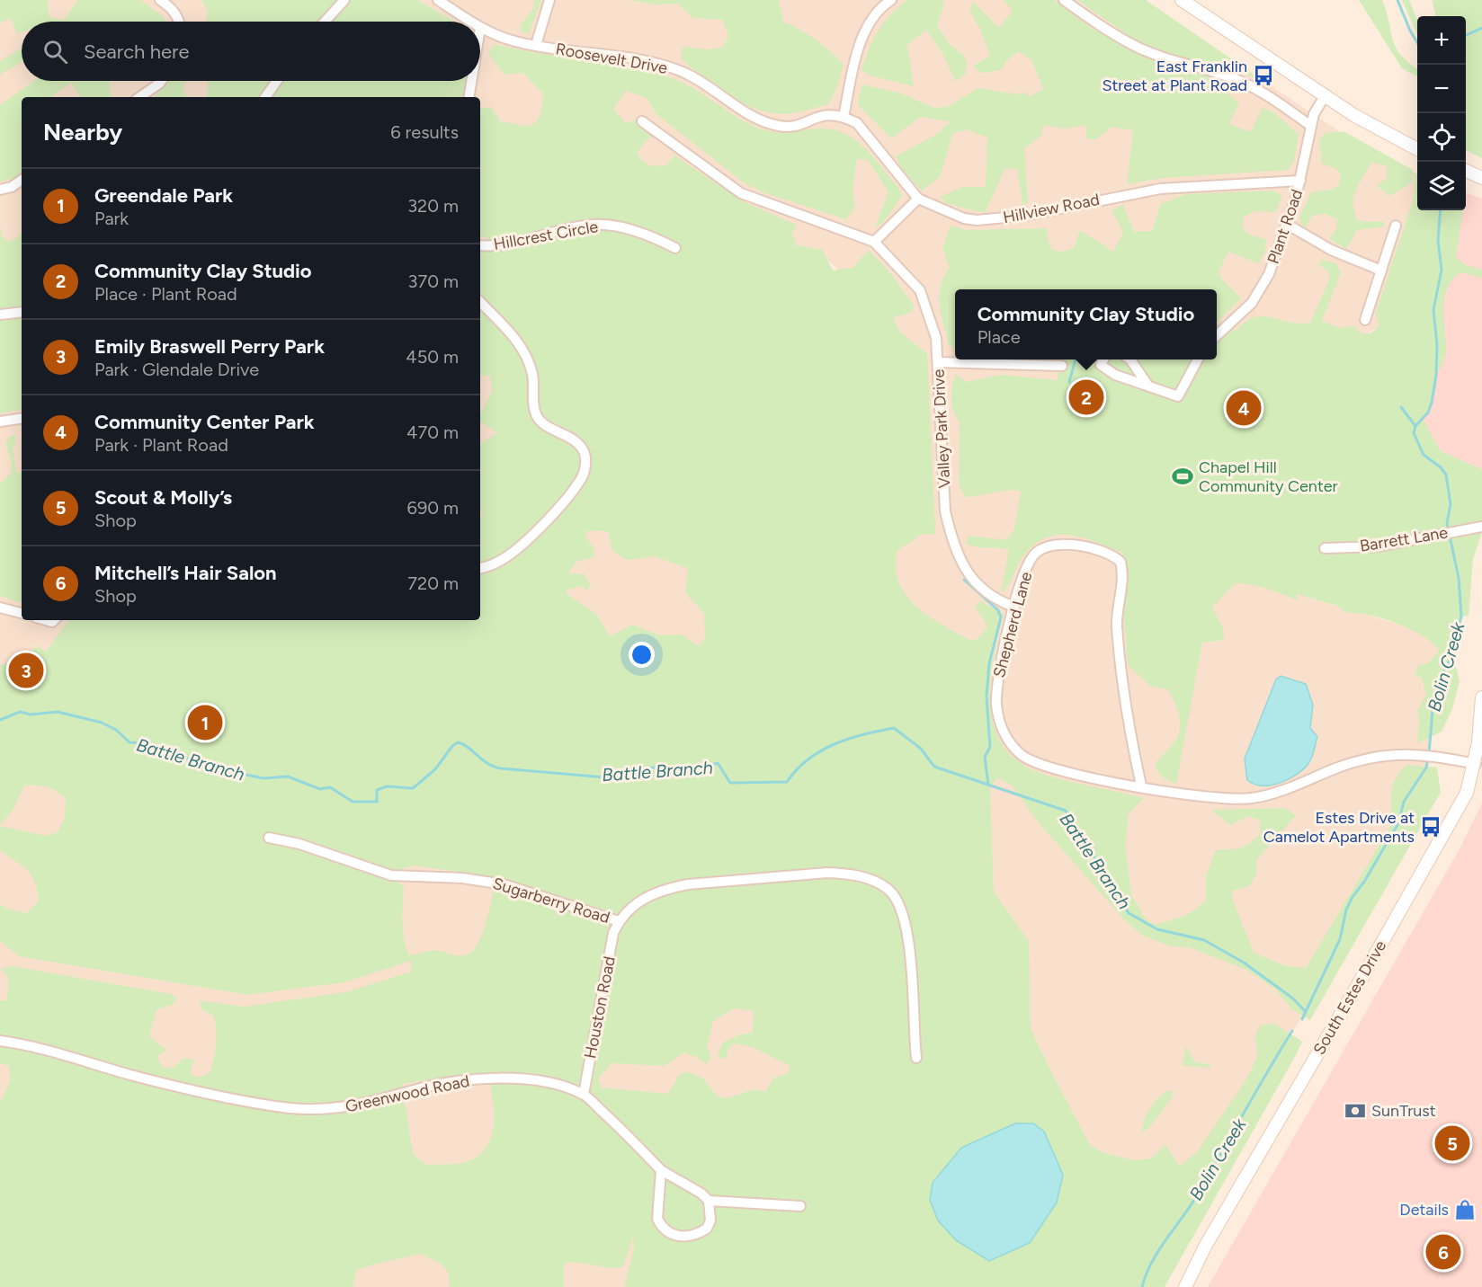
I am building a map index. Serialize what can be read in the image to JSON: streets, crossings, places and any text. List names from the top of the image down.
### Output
{
  "streets": {
    "main road": ["South Estes Drive"],
    "street": [
      "Roosevelt Drive",
      "Hillview Road",
      "Plant Road",
      "Hillcrest Circle",
      "Valley Park Drive",
      "Barrett Lane",
      "Shepherd Lane",
      "Sugarberry Road",
      "Houston Road",
      "Greenwood Road"
    ]
  },
  "crossings": [
    ["Roosevelt Drive", "Hillview Road"],
    ["Hillview Road", "Plant Road"],
    ["Valley Park Drive", "Shepherd Lane"],
    ["Shepherd Lane", "South Estes Drive"],
    ["Sugarberry Road", "Houston Road"],
    ["Houston Road", "Greenwood Road"]
  ],
  "water": ["Bolin Creek", "Battle Branch"],
  "places": {
    "bus stop": ["East Franklin Street at Plant Road", "Estes Drive at Camelot Apartments"],
    "sports": ["Chapel Hill Community Center"],
    "bank": ["SunTrust"],
    "shop": ["Details"]
  },
  "page": {
    "map_buttons": ["+", "−"],
    "search": "Search here",
    "heading": ["Nearby", "6 results"],
    "list": [
      {
        "mark": "1",
        "name": "Greendale Park",
        "note": "Park",
        "value": "320 m"
      },
      {
        "mark": "2",
        "name": "Community Clay Studio",
        "note": "Place · Plant Road",
        "value": "370 m"
      },
      {
        "mark": "3",
        "name": "Emily Braswell Perry Park",
        "note": "Park · Glendale Drive",
        "value": "450 m"
      },
      {
        "mark": "4",
        "name": "Community Center Park",
        "note": "Park · Plant Road",
        "value": "470 m"
      },
      {
        "mark": "5",
        "name": "Scout & Molly’s",
        "note": "Shop",
        "value": "690 m"
      },
      {
        "mark": "6",
        "name": "Mitchell’s Hair Salon",
        "note": "Shop",
        "value": "720 m"
      }
    ],
    "popup": ["Community Clay Studio", "Place"],
    "pins": [
      "2",
      "4",
      "3",
      "1",
      "5",
      "6"
    ]
  }
}
